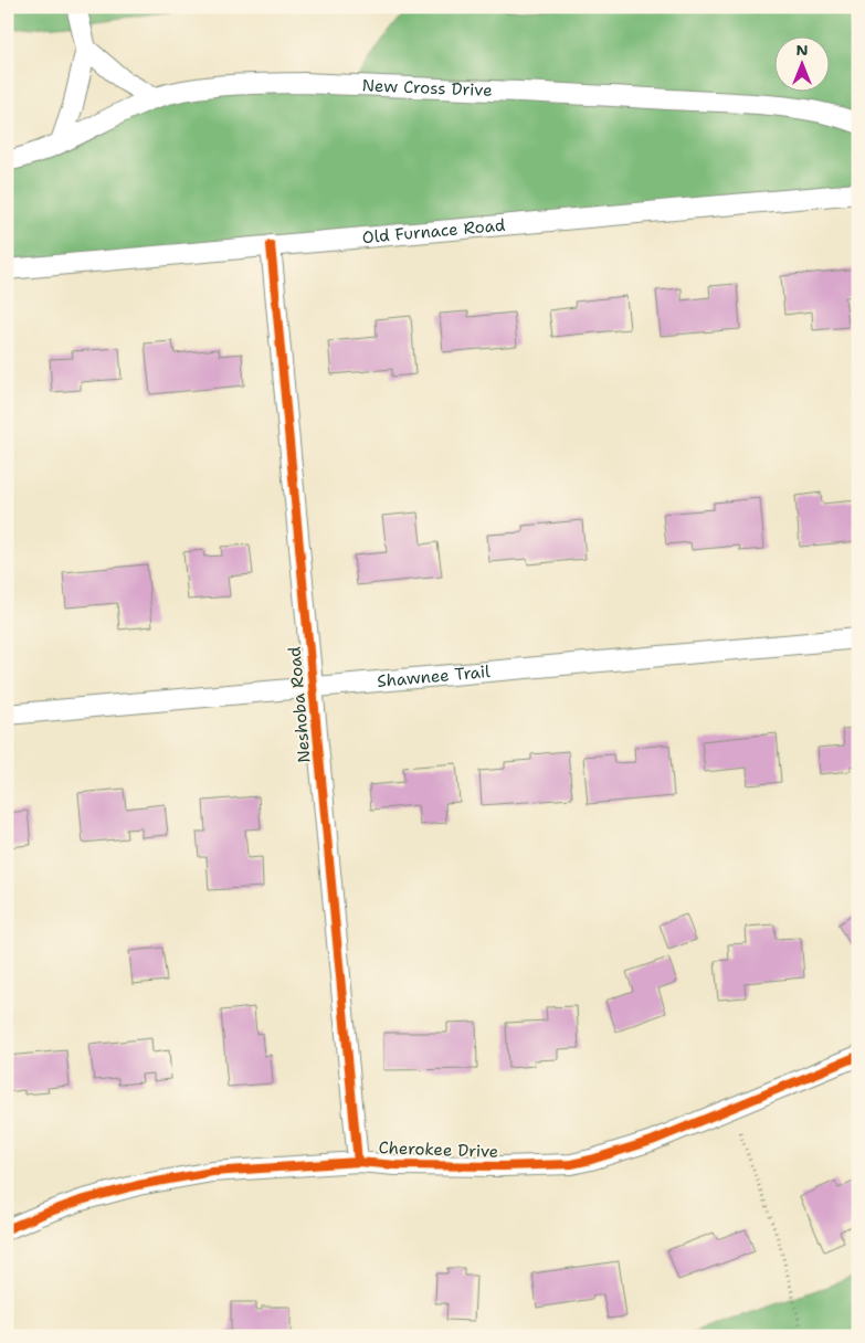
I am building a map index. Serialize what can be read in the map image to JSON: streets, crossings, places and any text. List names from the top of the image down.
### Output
{
  "streets": {
    "street": [
      "New Cross Drive",
      "Old Furnace Road",
      "Shawnee Trail",
      "Neshoba Road",
      "Cherokee Drive"
    ]
  },
  "crossings": [
    ["Old Furnace Road", "Neshoba Road"],
    ["Shawnee Trail", "Neshoba Road"],
    ["Neshoba Road", "Cherokee Drive"]
  ],
  "north": "top"
}
